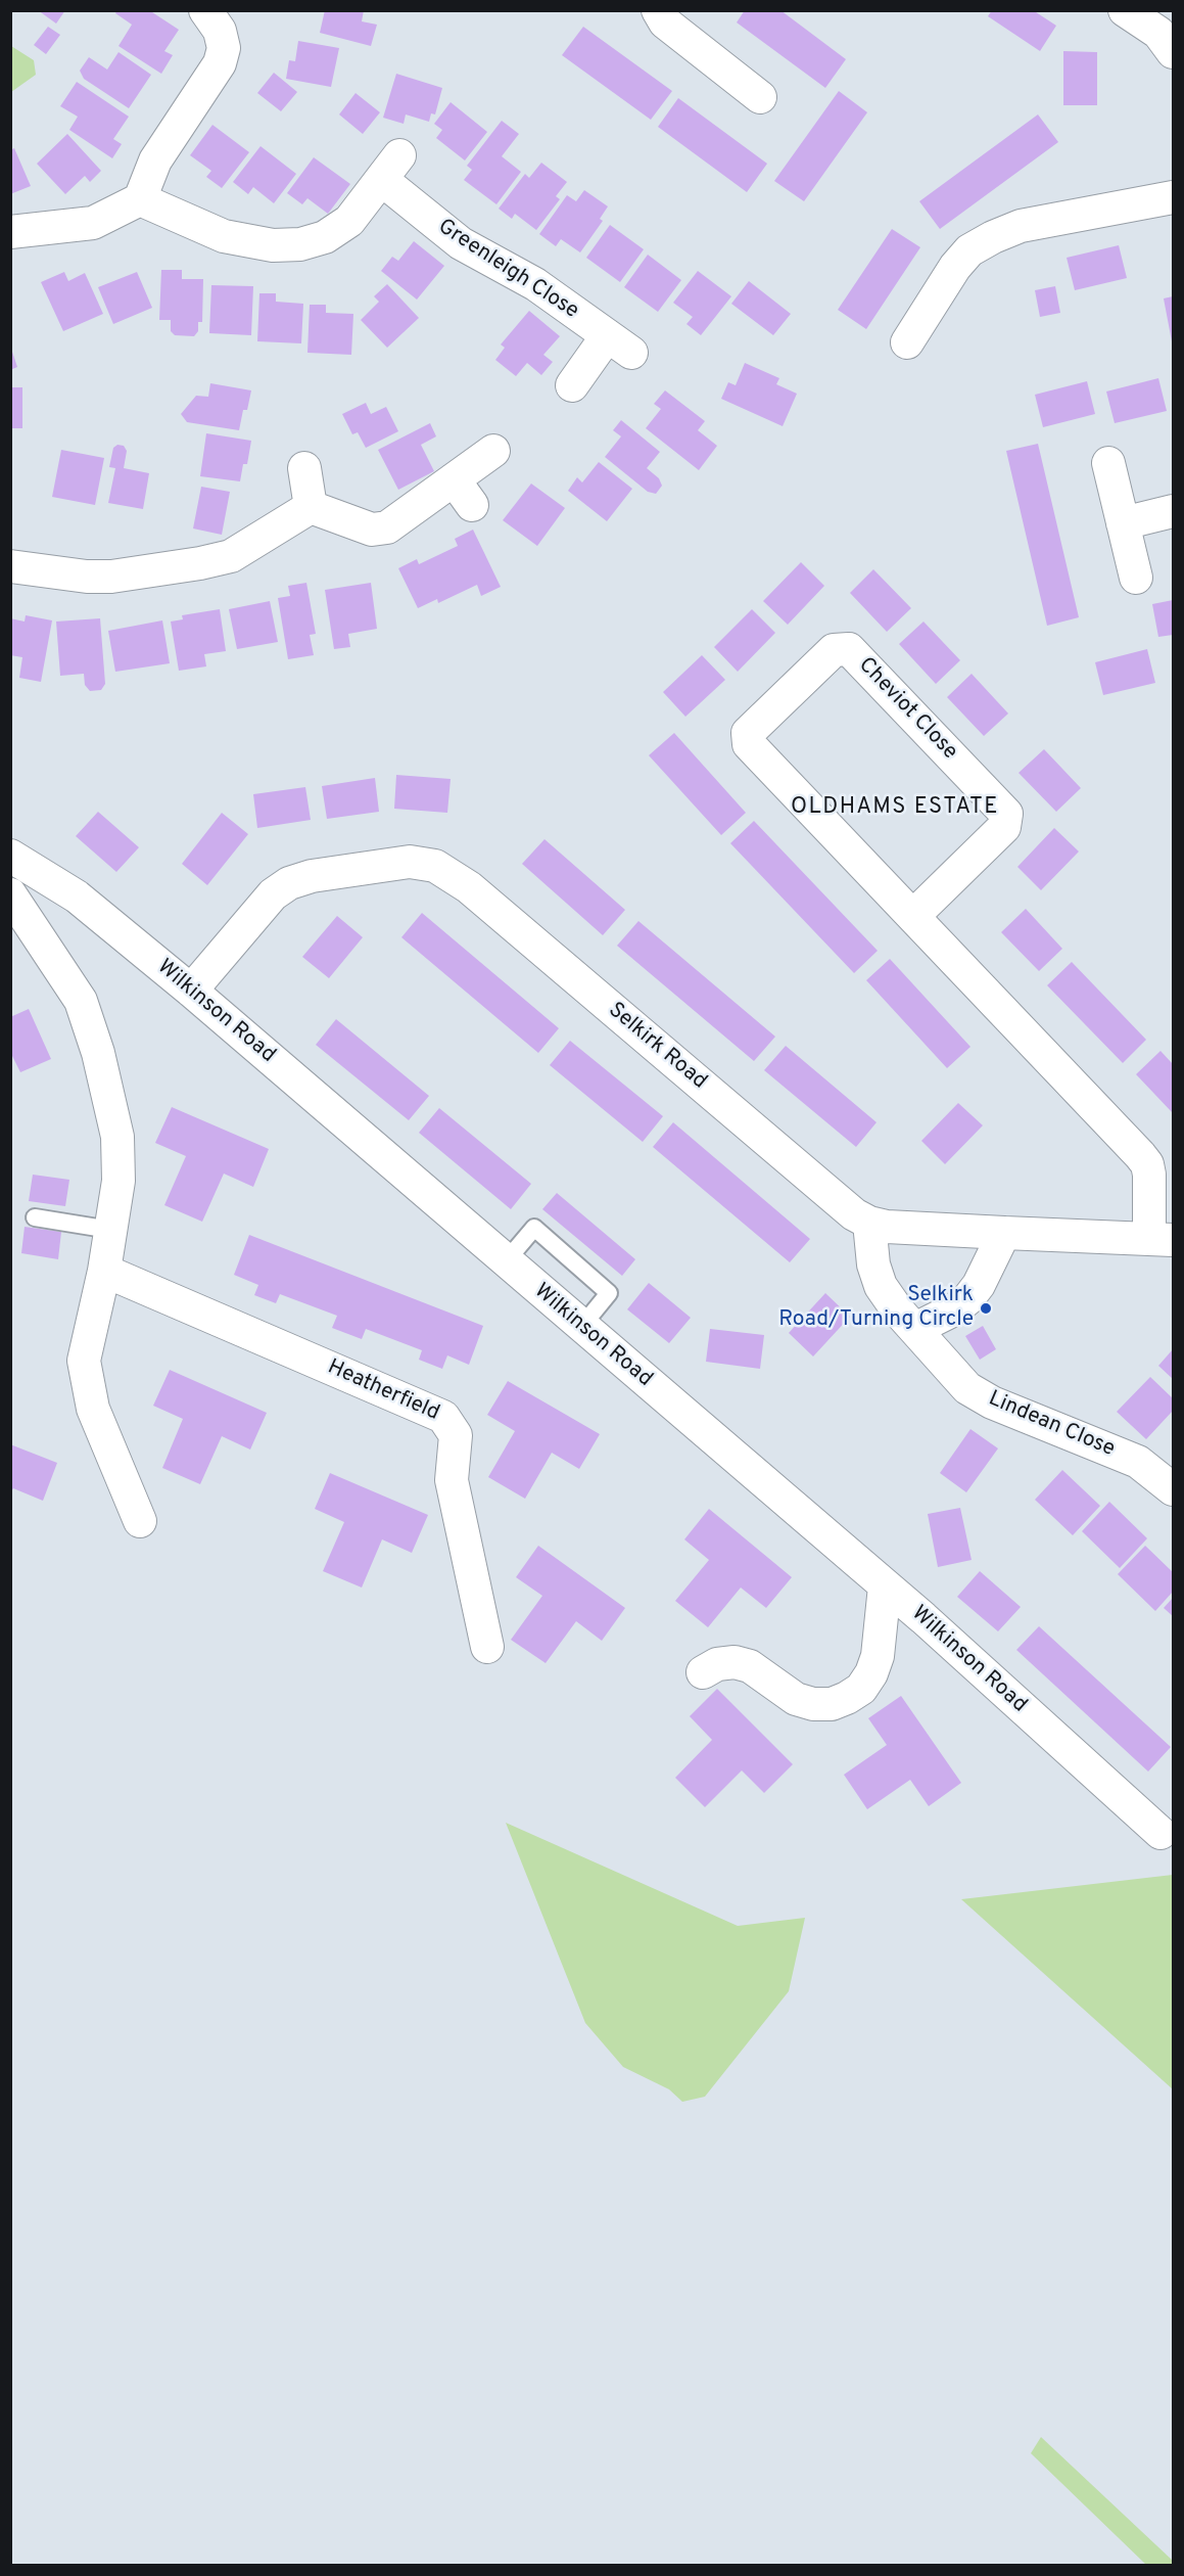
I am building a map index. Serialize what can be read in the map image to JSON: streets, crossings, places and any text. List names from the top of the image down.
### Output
{
  "streets": {
    "street": [
      "Greenleigh Close",
      "Cheviot Close",
      "Wilkinson Road",
      "Selkirk Road",
      "Heatherfield",
      "Lindean Close"
    ]
  },
  "crossings": [
    ["Cheviot Close", "Selkirk Road"],
    ["Wilkinson Road", "Selkirk Road"],
    ["Selkirk Road", "Lindean Close"]
  ],
  "districts": ["OLDHAMS ESTATE"],
  "places": ["Selkirk Road/Turning Circle"]
}
